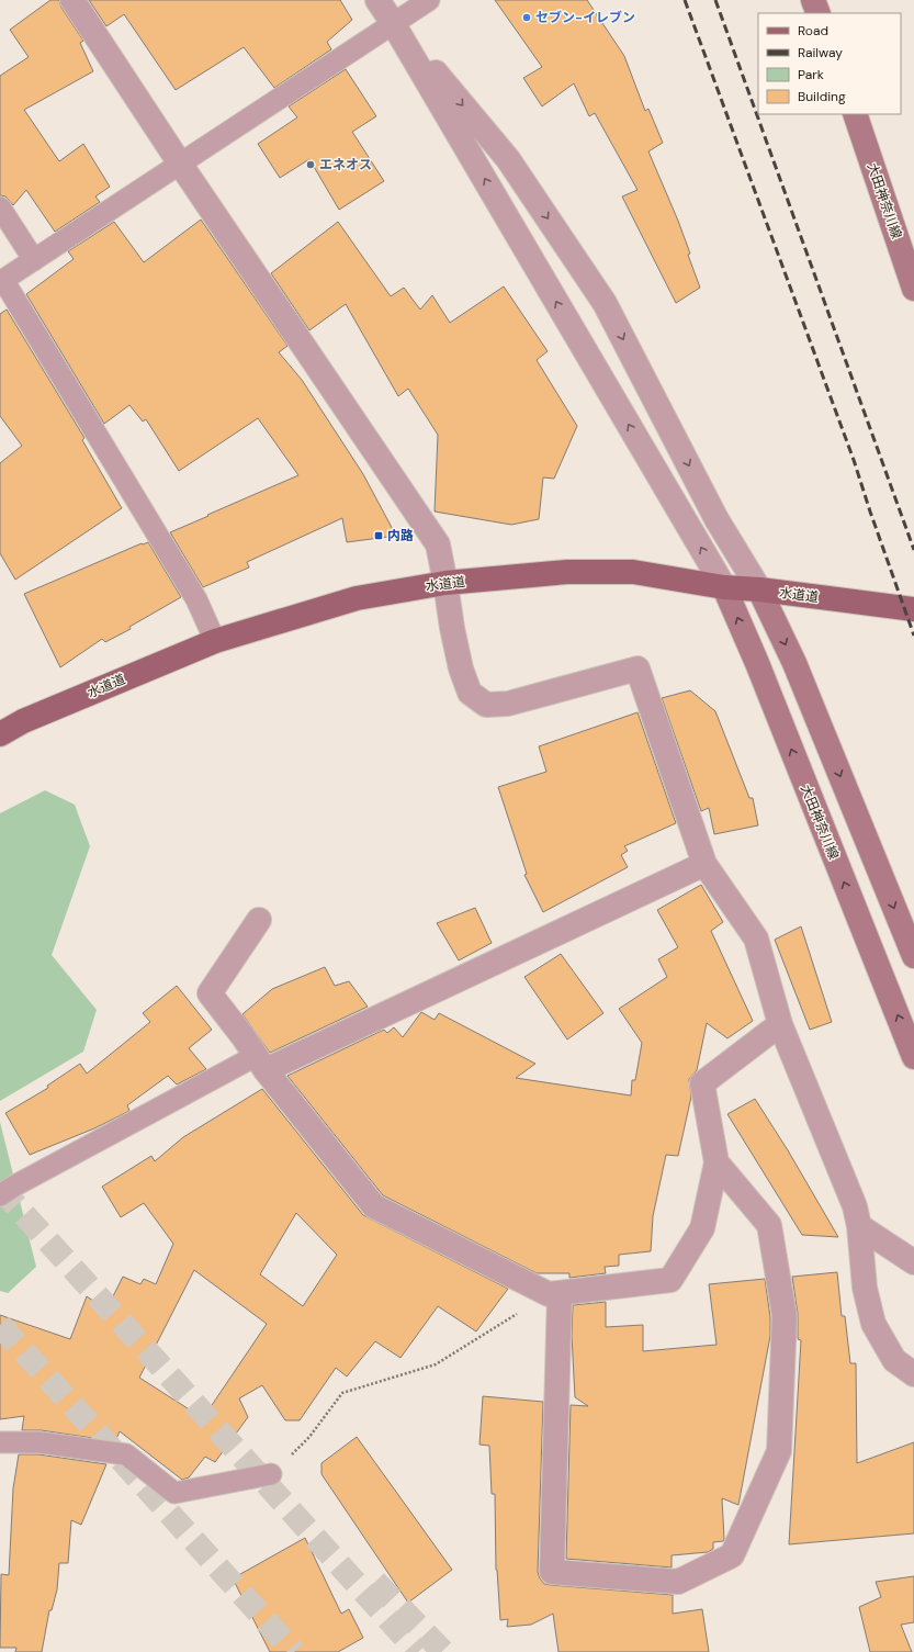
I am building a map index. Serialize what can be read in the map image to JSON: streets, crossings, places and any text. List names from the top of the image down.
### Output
{
  "streets": {
    "main road": ["大田神奈川線", "水道道"]
  },
  "crossings": [
    ["大田神奈川線", "水道道"]
  ],
  "places": {
    "other": ["セブン-イレブン", "エネオス"],
    "transit": ["内路"]
  },
  "legend": [
    "Road",
    "Railway",
    "Park",
    "Building"
  ]
}
